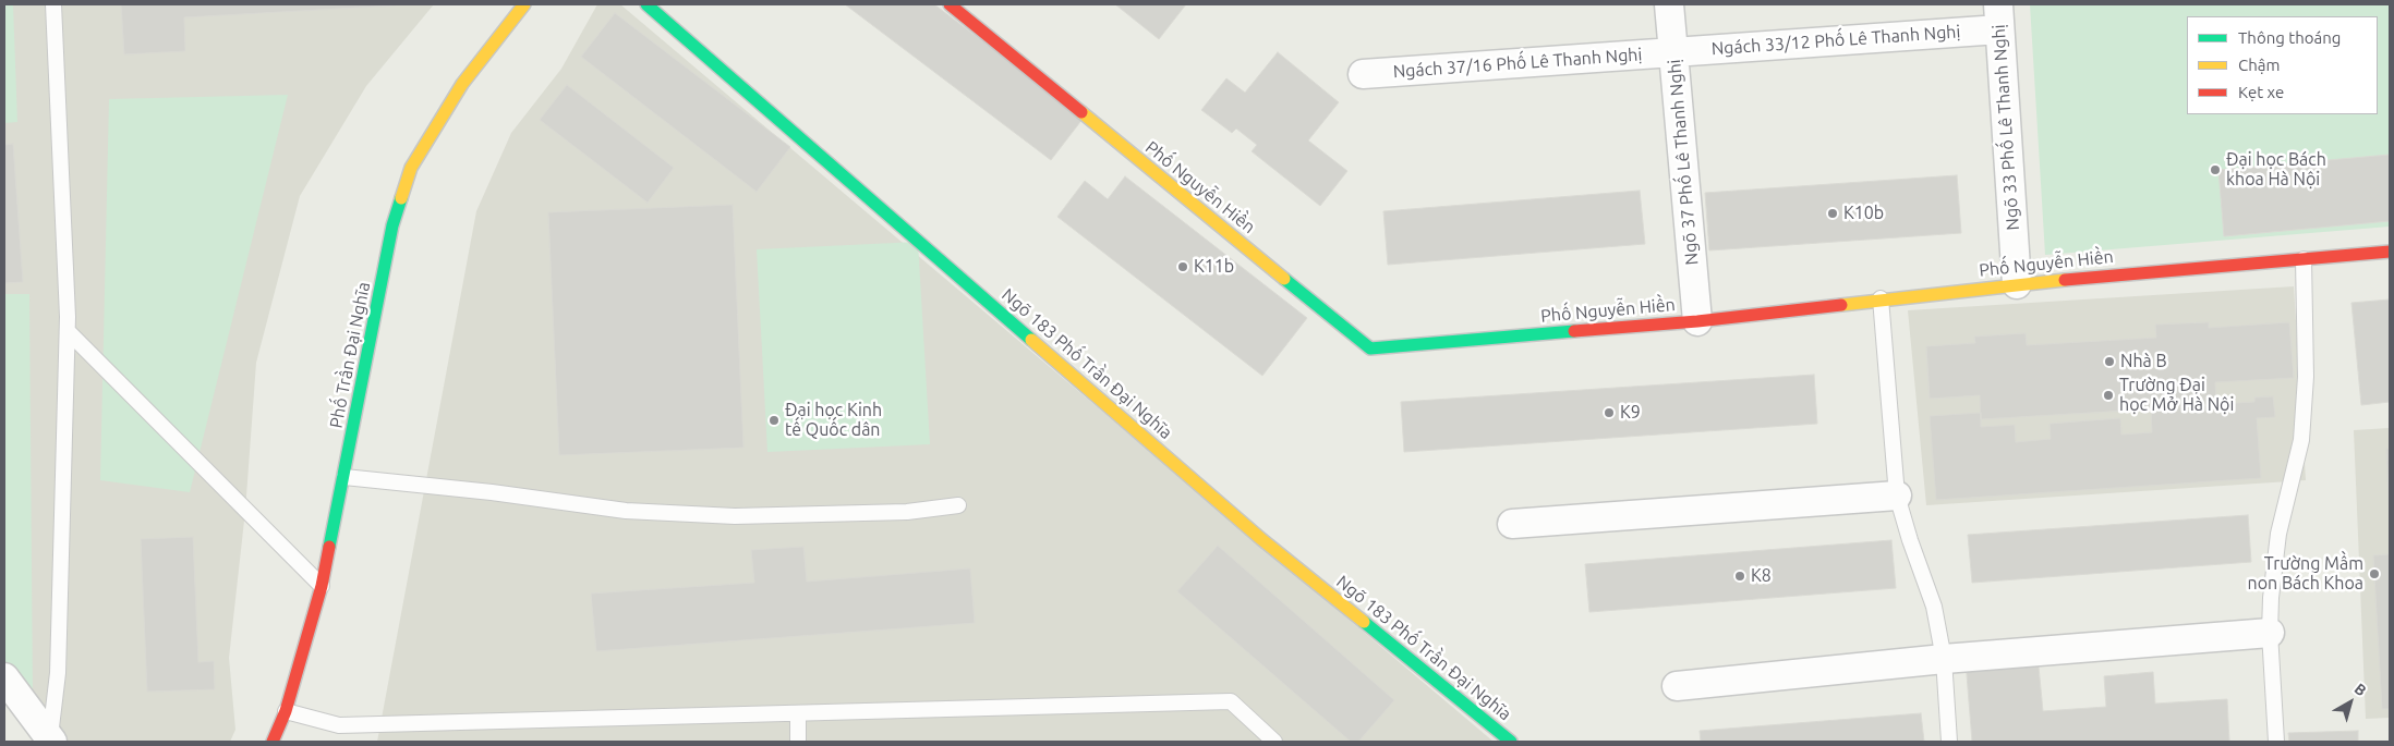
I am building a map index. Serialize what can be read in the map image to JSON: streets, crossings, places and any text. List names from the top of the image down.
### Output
{
  "streets": {
    "street": [
      "Ngách 33/12 Phố Lê Thanh Nghị",
      "Ngách 37/16 Phố Lê Thanh Nghị",
      "Ngõ 33 Phố Lê Thanh Nghị",
      "Ngõ 37 Phố Lê Thanh Nghị",
      "Phố Nguyễn Hiền",
      "Phố Trần Đại Nghĩa",
      "Ngõ 183 Phố Trần Đại Nghĩa"
    ]
  },
  "crossings": [
    ["Ngách 33/12 Phố Lê Thanh Nghị", "Ngách 37/16 Phố Lê Thanh Nghị"],
    ["Ngách 33/12 Phố Lê Thanh Nghị", "Ngõ 33 Phố Lê Thanh Nghị"],
    ["Ngách 33/12 Phố Lê Thanh Nghị", "Ngõ 37 Phố Lê Thanh Nghị"],
    ["Ngách 37/16 Phố Lê Thanh Nghị", "Ngõ 37 Phố Lê Thanh Nghị"],
    ["Ngõ 33 Phố Lê Thanh Nghị", "Phố Nguyễn Hiền"],
    ["Ngõ 37 Phố Lê Thanh Nghị", "Phố Nguyễn Hiền"]
  ],
  "places": [
    "Đại học Bách khoa Hà Nội",
    "K10b",
    "K11b",
    "Nhà B",
    "Trường Đại học Mở Hà Nội",
    "K9",
    "Đại học Kinh tế Quốc dân",
    "Trường Mầm non Bách Khoa",
    "K8"
  ],
  "legend": ["Thông thoáng", "Chậm", "Kẹt xe"],
  "north": "top right"
}
